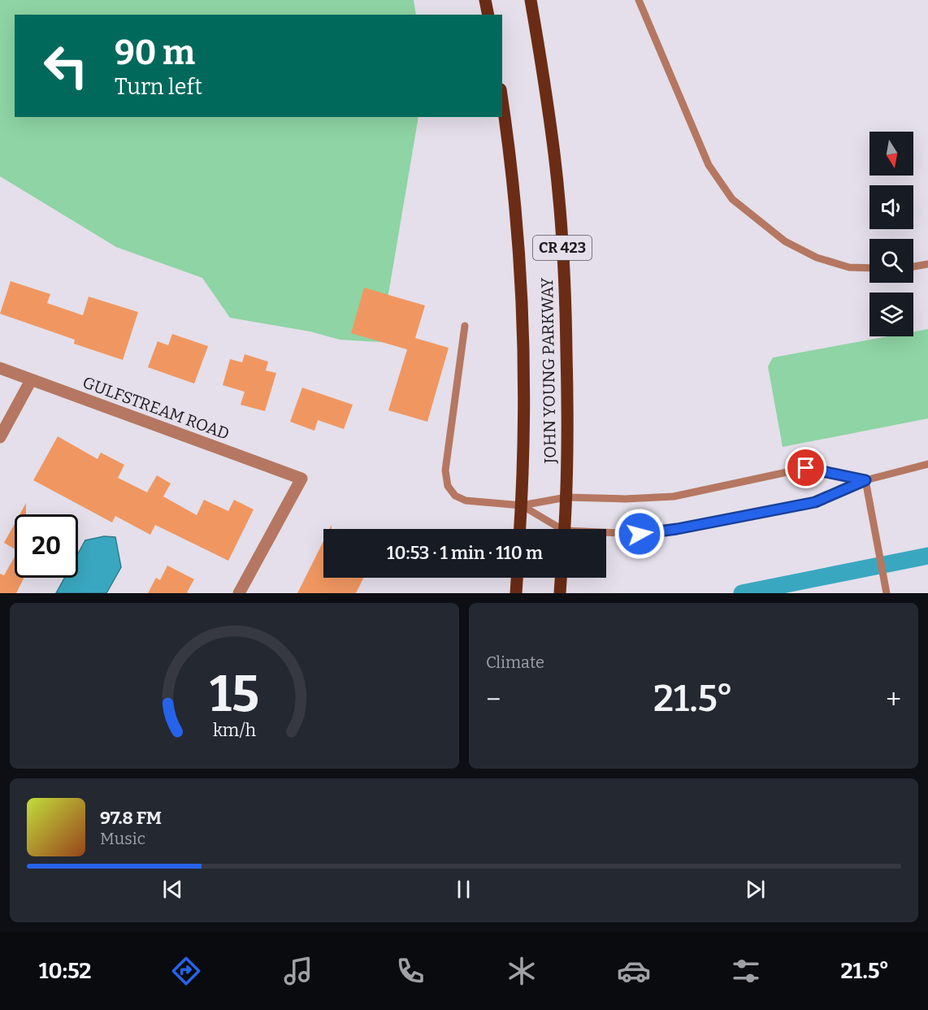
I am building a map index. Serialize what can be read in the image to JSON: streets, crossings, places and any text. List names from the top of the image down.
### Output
{
  "streets": {
    "main road": ["CR 423", "JOHN YOUNG PARKWAY"],
    "street": ["GULFSTREAM ROAD"]
  },
  "north": "bottom",
  "page": {
    "turn": ["90 m", "Turn left"],
    "limit": "20",
    "trip": "10:53 · 1 min · 110 m",
    "tile": "Climate",
    "heat": ["−", "21.5°", "+"],
    "song": ["97.8 FM", "Music"],
    "tabs": ["10:52", "21.5°"],
    "gauge": ["15", "km/h"]
  }
}
